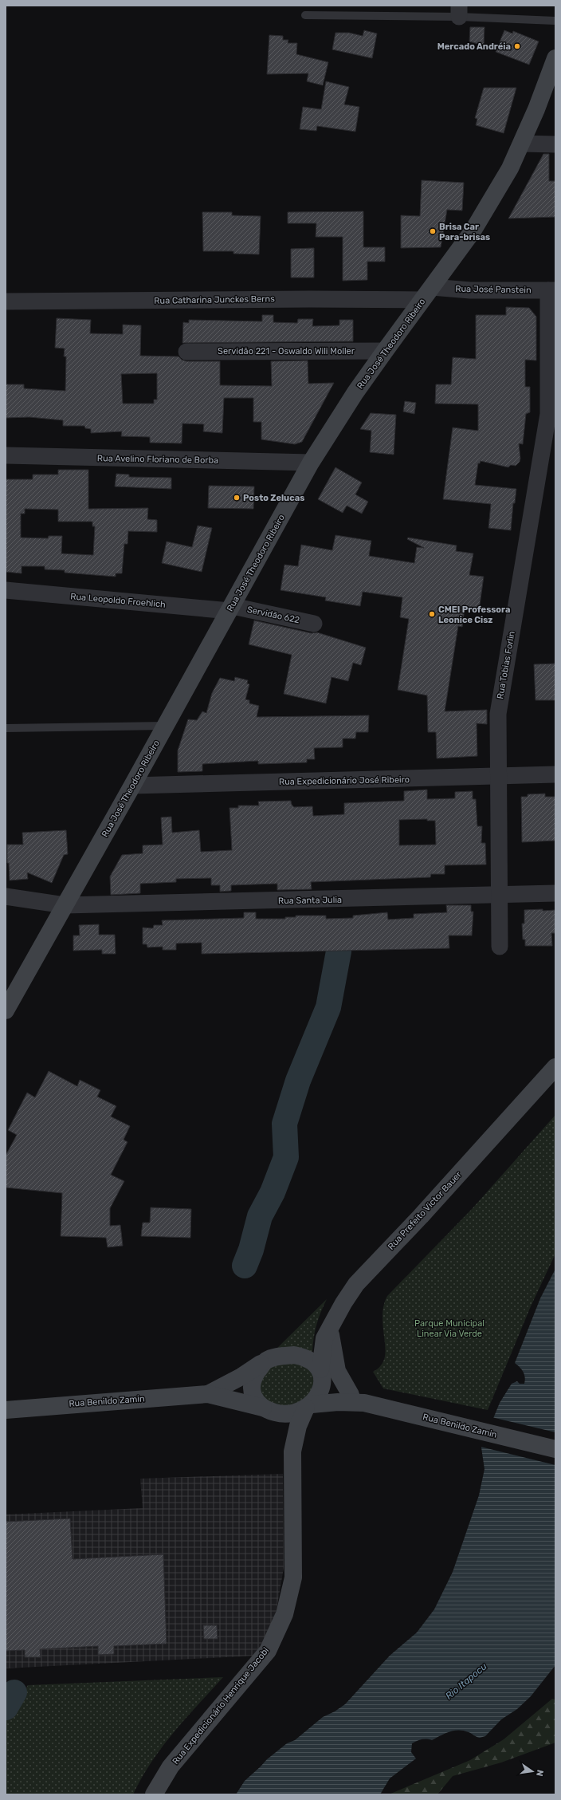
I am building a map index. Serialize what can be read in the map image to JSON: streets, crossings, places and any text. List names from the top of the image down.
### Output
{
  "streets": {
    "main road": [
      "Rua José Theodoro Ribeiro",
      "Rua Prefeito Victor Bauer",
      "Rua Benildo Zamin",
      "Rua Expedicionário Henrique Jacobi"
    ],
    "street": [
      "Rua José Panstein",
      "Rua Catharina Junckes Berns",
      "Servidão 221 - Oswaldo Wili Moller",
      "Rua Avelino Floriano de Borba",
      "Rua Leopoldo Froehlich",
      "Servidão 622",
      "Rua Tobias Forlin",
      "Rua Expedicionário José Ribeiro",
      "Rua Santa Julia"
    ]
  },
  "crossings": [
    ["Rua José Panstein", "Rua Catharina Junckes Berns"],
    ["Rua José Panstein", "Rua José Theodoro Ribeiro"],
    ["Rua José Panstein", "Rua Tobias Forlin"],
    ["Rua Catharina Junckes Berns", "Rua José Theodoro Ribeiro"],
    ["Rua José Theodoro Ribeiro", "Servidão 221 - Oswaldo Wili Moller"],
    ["Rua José Theodoro Ribeiro", "Rua Avelino Floriano de Borba"],
    ["Rua José Theodoro Ribeiro", "Rua Leopoldo Froehlich"],
    ["Rua José Theodoro Ribeiro", "Servidão 622"],
    ["Rua José Theodoro Ribeiro", "Rua Expedicionário José Ribeiro"],
    ["Rua José Theodoro Ribeiro", "Rua Santa Julia"],
    ["Rua Leopoldo Froehlich", "Servidão 622"],
    ["Rua Tobias Forlin", "Rua Expedicionário José Ribeiro"],
    ["Rua Tobias Forlin", "Rua Santa Julia"],
    ["Rua Prefeito Victor Bauer", "Rua Benildo Zamin"],
    ["Rua Prefeito Victor Bauer", "Rua Expedicionário Henrique Jacobi"],
    ["Rua Benildo Zamin", "Rua Expedicionário Henrique Jacobi"]
  ],
  "water": ["Rio Itapocu"],
  "parks": ["Parque Municipal Linear Via Verde"],
  "places": [
    "Mercado Andréia",
    "Brisa Car Para-brisas",
    "Posto Zelucas",
    "CMEI Professora Leonice Cisz"
  ],
  "north": "right"
}
